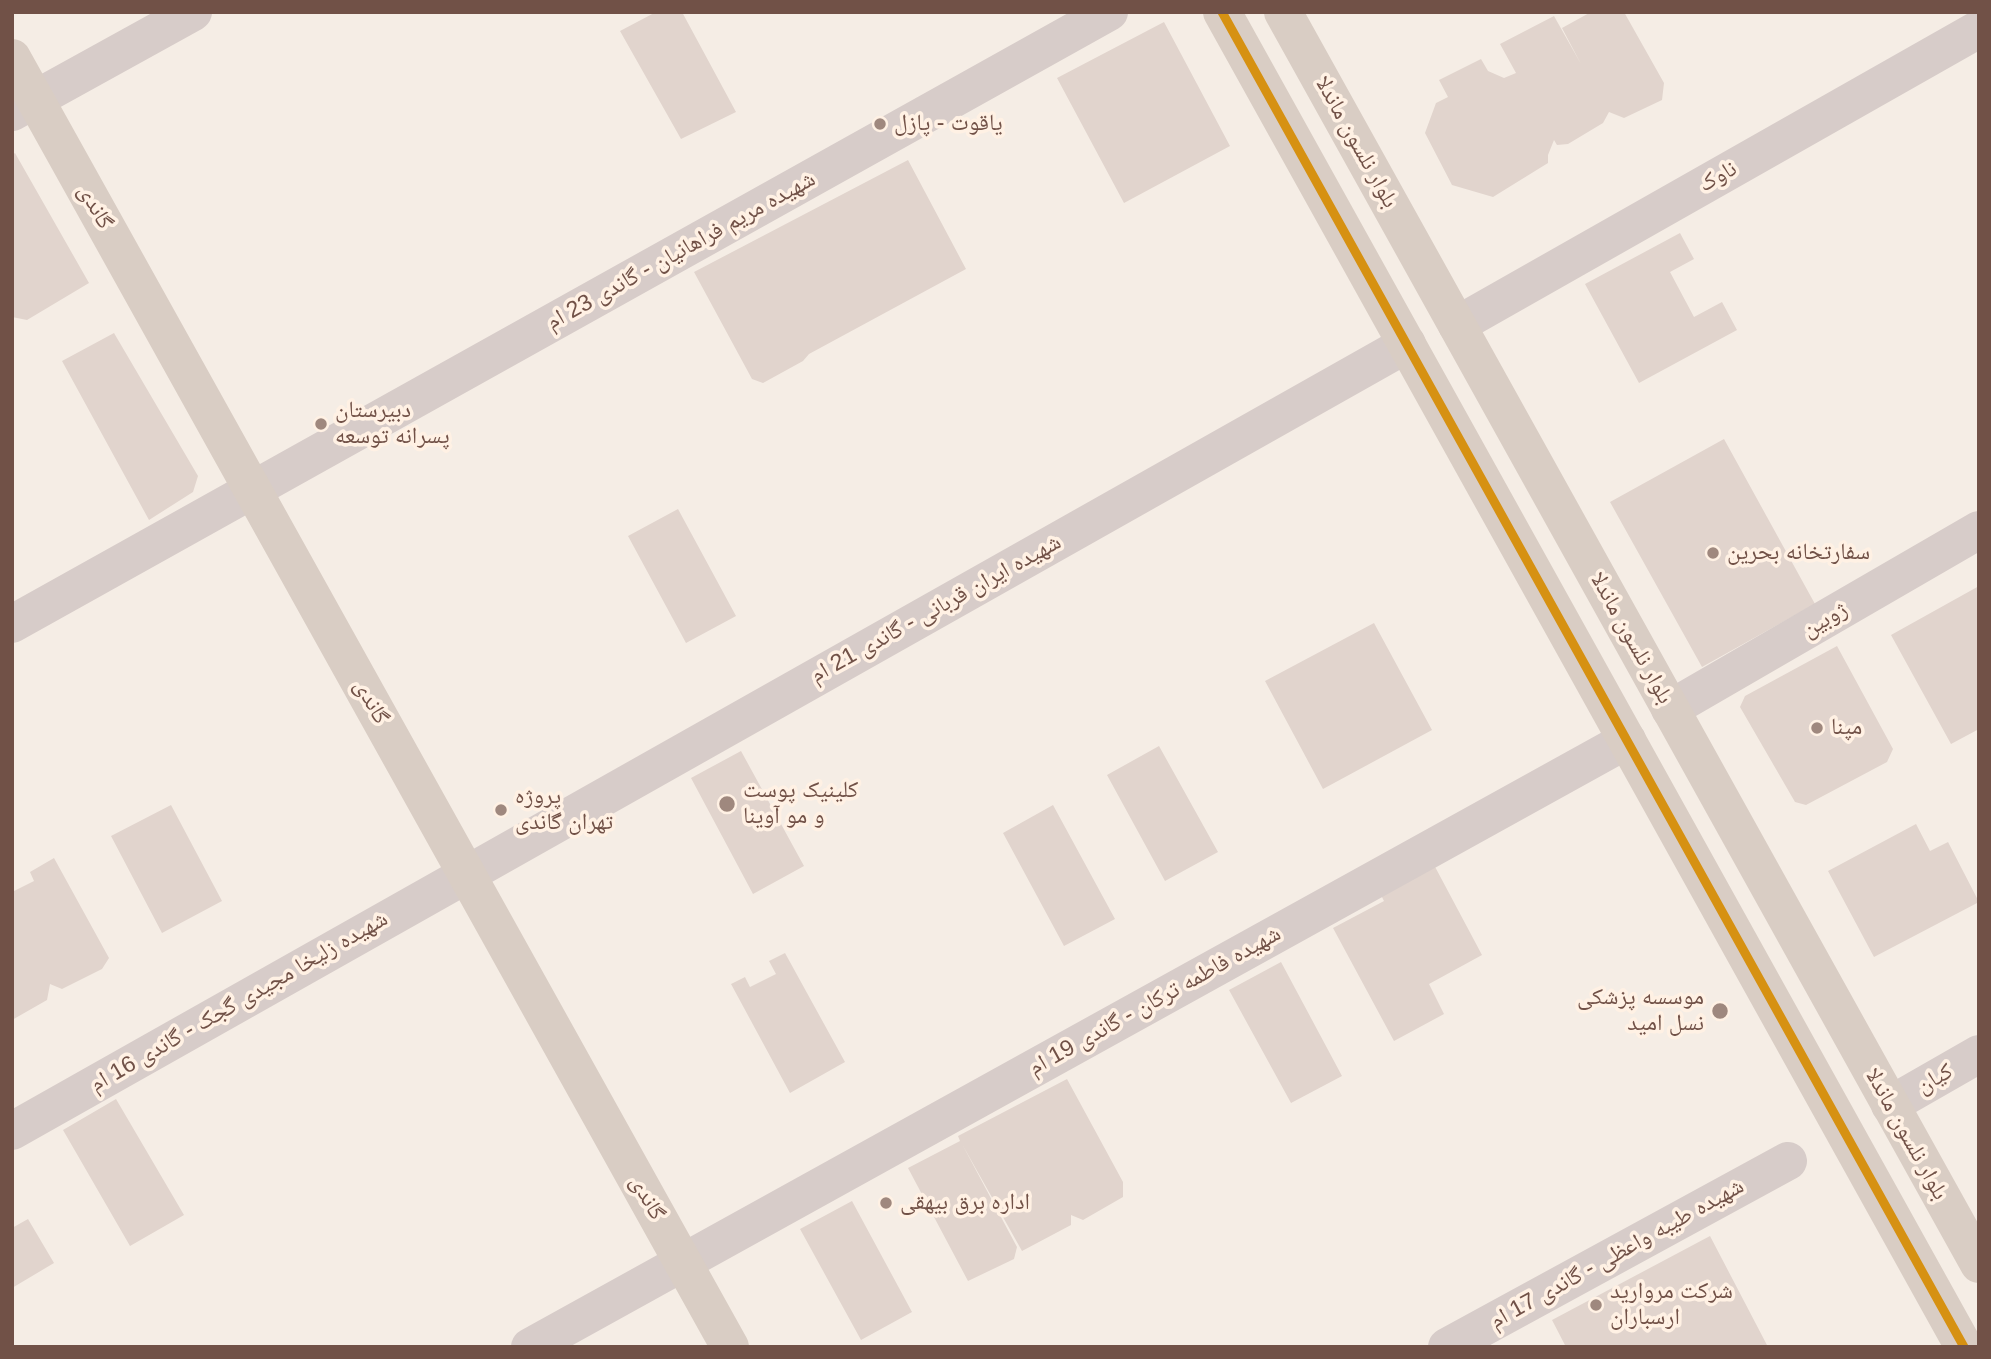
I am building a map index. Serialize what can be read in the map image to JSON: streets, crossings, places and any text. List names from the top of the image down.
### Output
{
  "streets": {
    "main road": ["بلوار نلسون ماندلا", "گاندی"],
    "street": [
      "ناوک",
      "شهیده مریم فراهانیان - گاندی 23 ام",
      "شهیده ایران قربانی - گاندی 21 ام",
      "ژوبین",
      "شهیده فاطمه ترکان - گاندی 19 ام",
      "شهیده زلیخا مجیدی گجک - گاندی 16 ام",
      "کیان",
      "شهیده طیبه واعظی - گاندی 17 ام"
    ]
  },
  "crossings": [
    ["بلوار نلسون ماندلا", "ناوک"],
    ["بلوار نلسون ماندلا", "ژوبین"],
    ["بلوار نلسون ماندلا", "کیان"],
    ["گاندی", "شهیده مریم فراهانیان - گاندی 23 ام"],
    ["گاندی", "شهیده ایران قربانی - گاندی 21 ام"],
    ["گاندی", "شهیده فاطمه ترکان - گاندی 19 ام"],
    ["گاندی", "شهیده زلیخا مجیدی گجک - گاندی 16 ام"],
    ["شهیده ایران قربانی - گاندی 21 ام", "شهیده زلیخا مجیدی گجک - گاندی 16 ام"]
  ],
  "places": [
    "یاقوت - پازل",
    "دبیرستان پسرانه توسعه",
    "سفارتخانه بحرین",
    "مپنا",
    "کلینیک پوست و مو آوینا",
    "پروژه تهران گاندی",
    "موسسه پزشکی نسل امید",
    "اداره برق بیهقی",
    "شرکت مروارید ارسباران"
  ]
}
